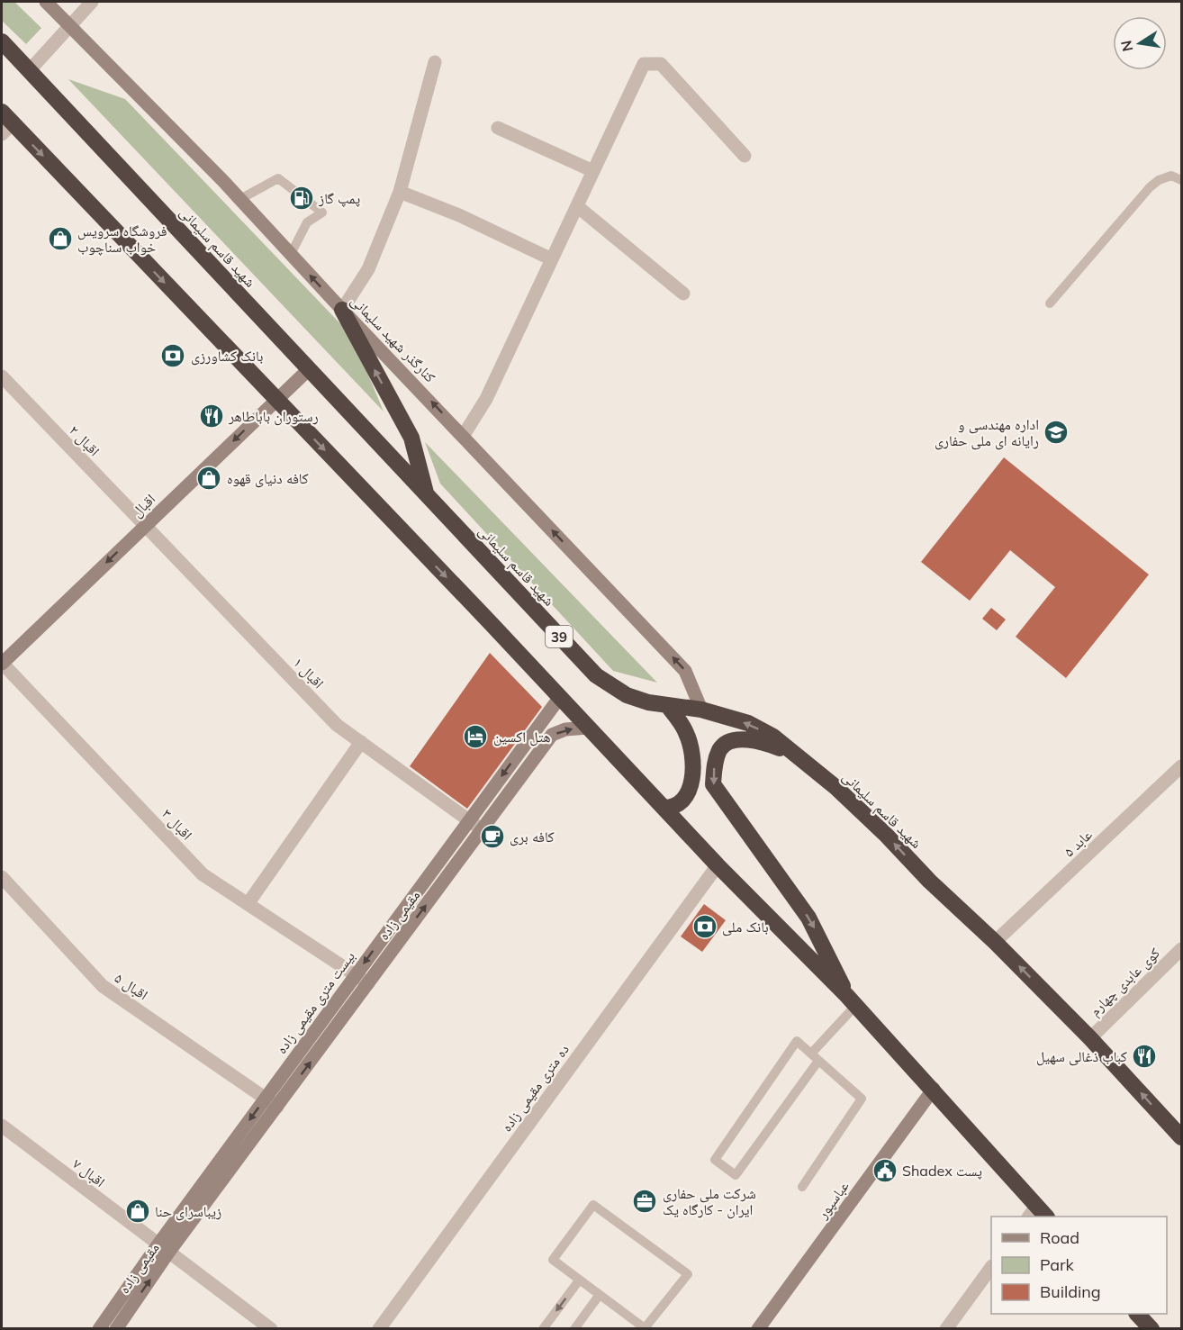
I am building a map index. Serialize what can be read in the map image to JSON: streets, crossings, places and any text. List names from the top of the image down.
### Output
{
  "streets": {
    "highway": ["شهید قاسم سلیمانی", "39"],
    "main road": [
      "کنارگذر شهید سلیمانی",
      "اقبال",
      "مقیمی زاده",
      "بیست متری مقیمی زاده",
      "عباسپور"
    ],
    "street": [
      "اقبال ۲",
      "اقبال ۱",
      "اقبال ۳",
      "عابد ۵",
      "کوی عابدی چهارم",
      "اقبال ۵",
      "ده متری مقیمی زاده",
      "اقبال ۷"
    ]
  },
  "crossings": [
    ["شهید قاسم سلیمانی", "کنارگذر شهید سلیمانی"],
    ["شهید قاسم سلیمانی", "اقبال"],
    ["شهید قاسم سلیمانی", "عابد ۵"],
    ["شهید قاسم سلیمانی", "کوی عابدی چهارم"],
    ["اقبال ۲", "اقبال"],
    ["اقبال ۲", "اقبال ۱"],
    ["اقبال", "اقبال ۱"],
    ["اقبال", "اقبال ۳"],
    ["اقبال ۱", "مقیمی زاده"],
    ["اقبال ۱", "بیست متری مقیمی زاده"],
    ["اقبال ۳", "مقیمی زاده"],
    ["اقبال ۳", "بیست متری مقیمی زاده"],
    ["مقیمی زاده", "اقبال ۵"],
    ["مقیمی زاده", "بیست متری مقیمی زاده"],
    ["مقیمی زاده", "اقبال ۷"],
    ["اقبال ۵", "بیست متری مقیمی زاده"],
    ["بیست متری مقیمی زاده", "اقبال ۷"]
  ],
  "one_way": [
    "کنارگذر شهید سلیمانی",
    "اقبال",
    "مقیمی زاده",
    "بیست متری مقیمی زاده"
  ],
  "places": {
    "fuel station": ["پمپ گاز"],
    "shop": ["فروشگاه سرویس خواب سناچوب", "کافه دنیای قهوه", "زیباسرای حنا"],
    "bank": ["بانک کشاورزی", "بانک ملی"],
    "restaurant": ["رستوران باباطاهر", "کباب ذغالی سهیل"],
    "school or university": ["اداره مهندسی و رایانه ای ملی حفاری"],
    "hotel": ["هتل اکسین"],
    "cafe": ["کافه بری"],
    "public building": ["Shadex پست"],
    "office": ["شرکت ملی حفاری ایران - کارگاه یک"]
  },
  "legend": ["Road", "Park", "Building"],
  "north": "left"
}
